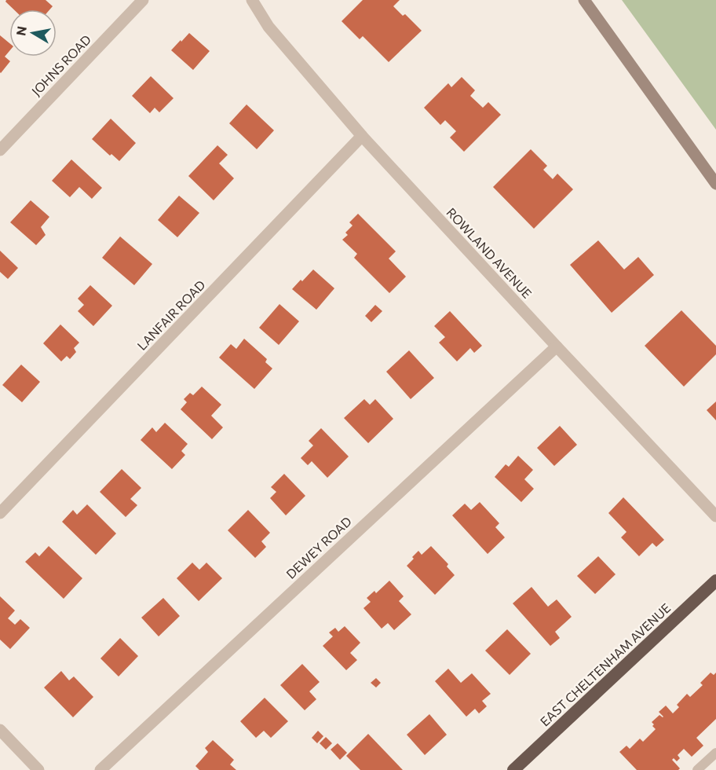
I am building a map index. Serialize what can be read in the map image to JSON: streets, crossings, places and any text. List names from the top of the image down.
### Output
{
  "streets": {
    "highway": ["EAST CHELTENHAM AVENUE"],
    "street": [
      "JOHNS ROAD",
      "ROWLAND AVENUE",
      "LANFAIR ROAD",
      "DEWEY ROAD"
    ]
  },
  "crossings": [
    ["ROWLAND AVENUE", "LANFAIR ROAD"],
    ["ROWLAND AVENUE", "DEWEY ROAD"]
  ],
  "north": "left"
}
